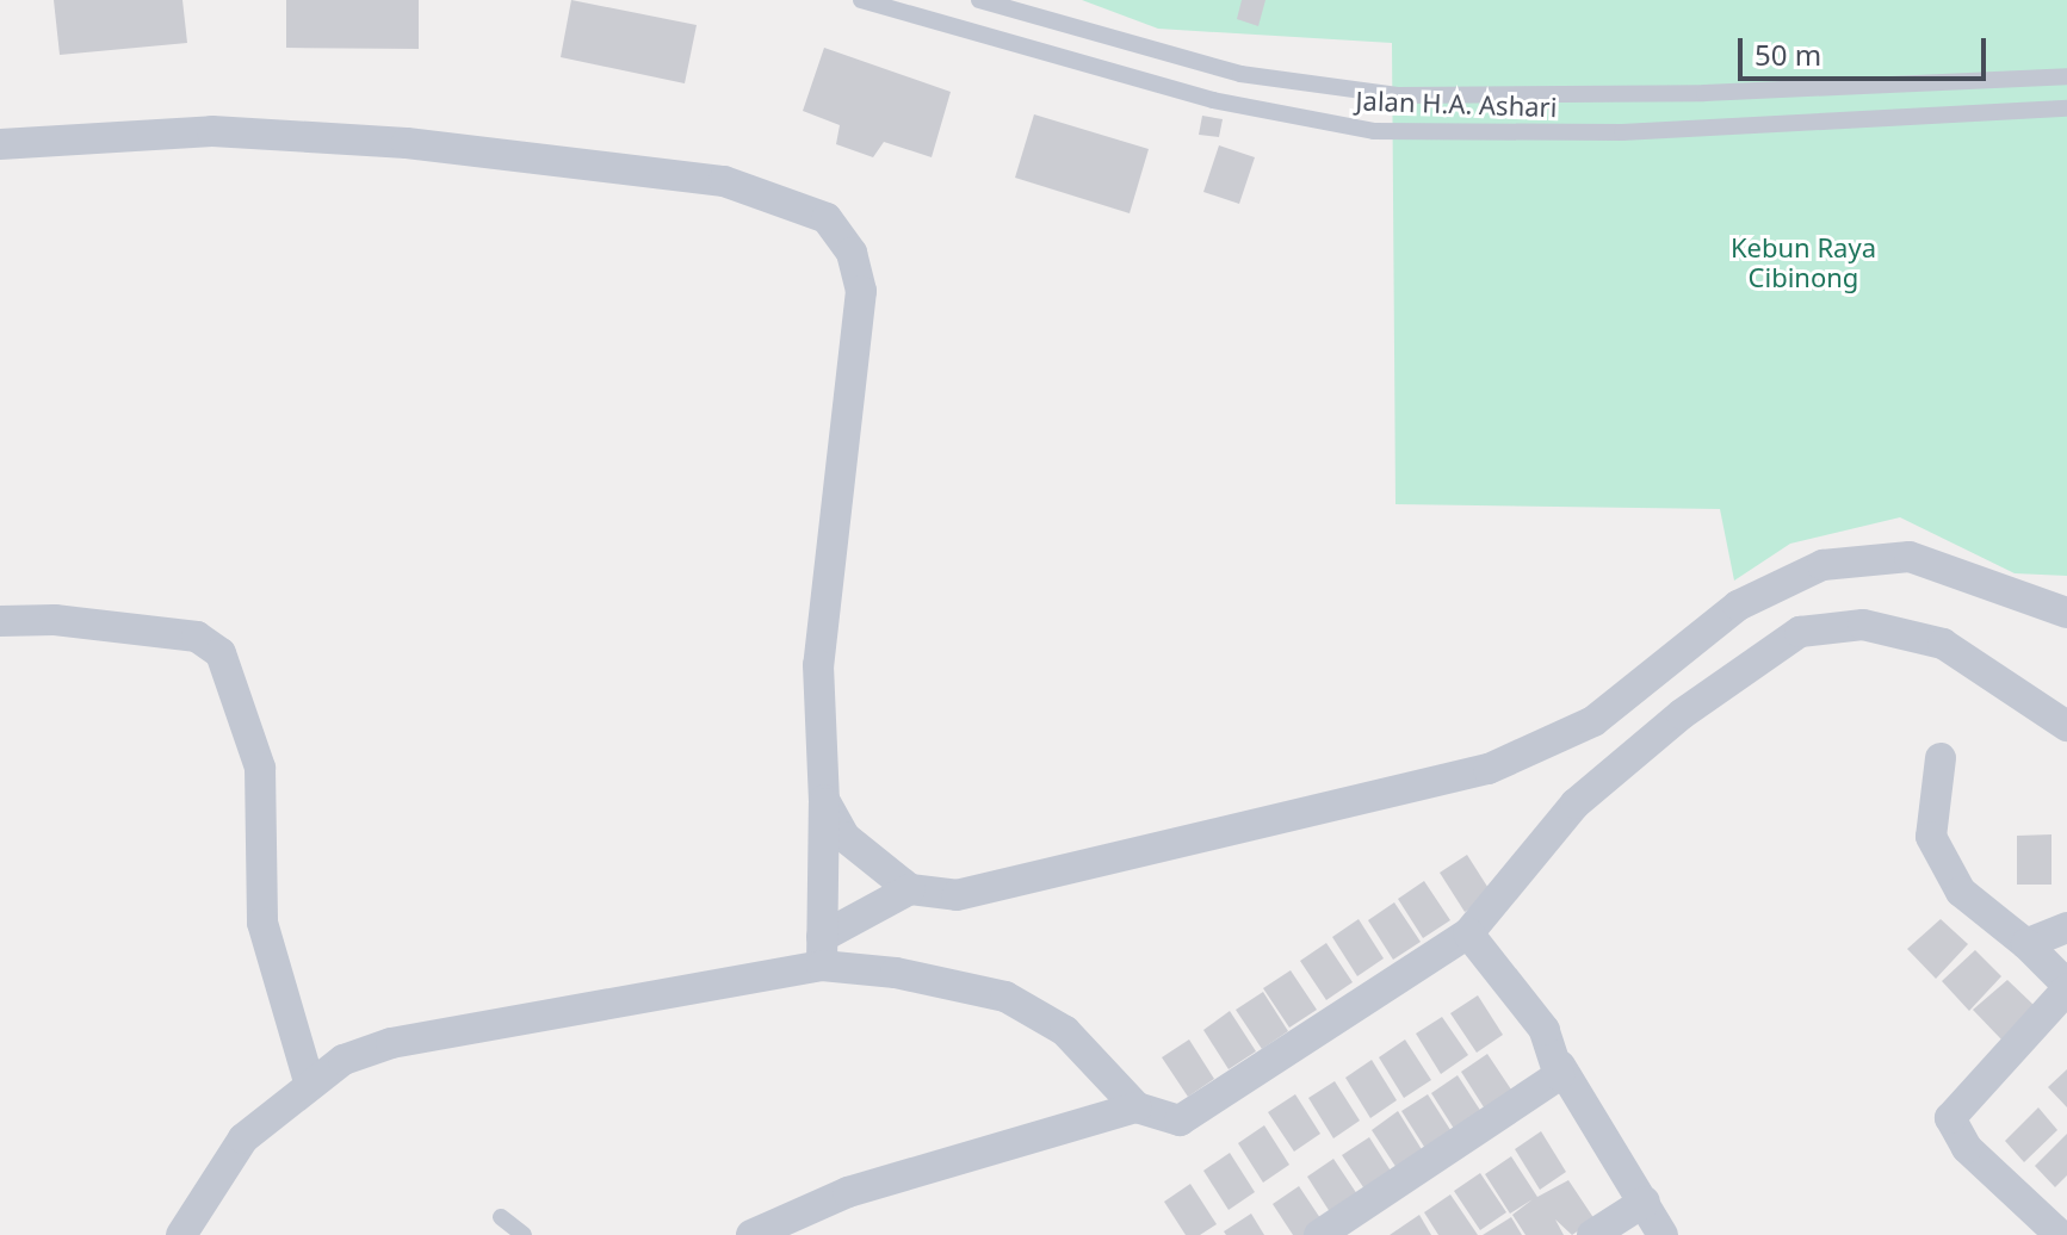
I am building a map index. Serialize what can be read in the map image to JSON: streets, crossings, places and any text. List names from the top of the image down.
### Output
{
  "streets": {
    "lane": ["Jalan H.A. Ashari"]
  },
  "parks": ["Kebun Raya Cibinong"],
  "scale_bar": "50 m"
}
